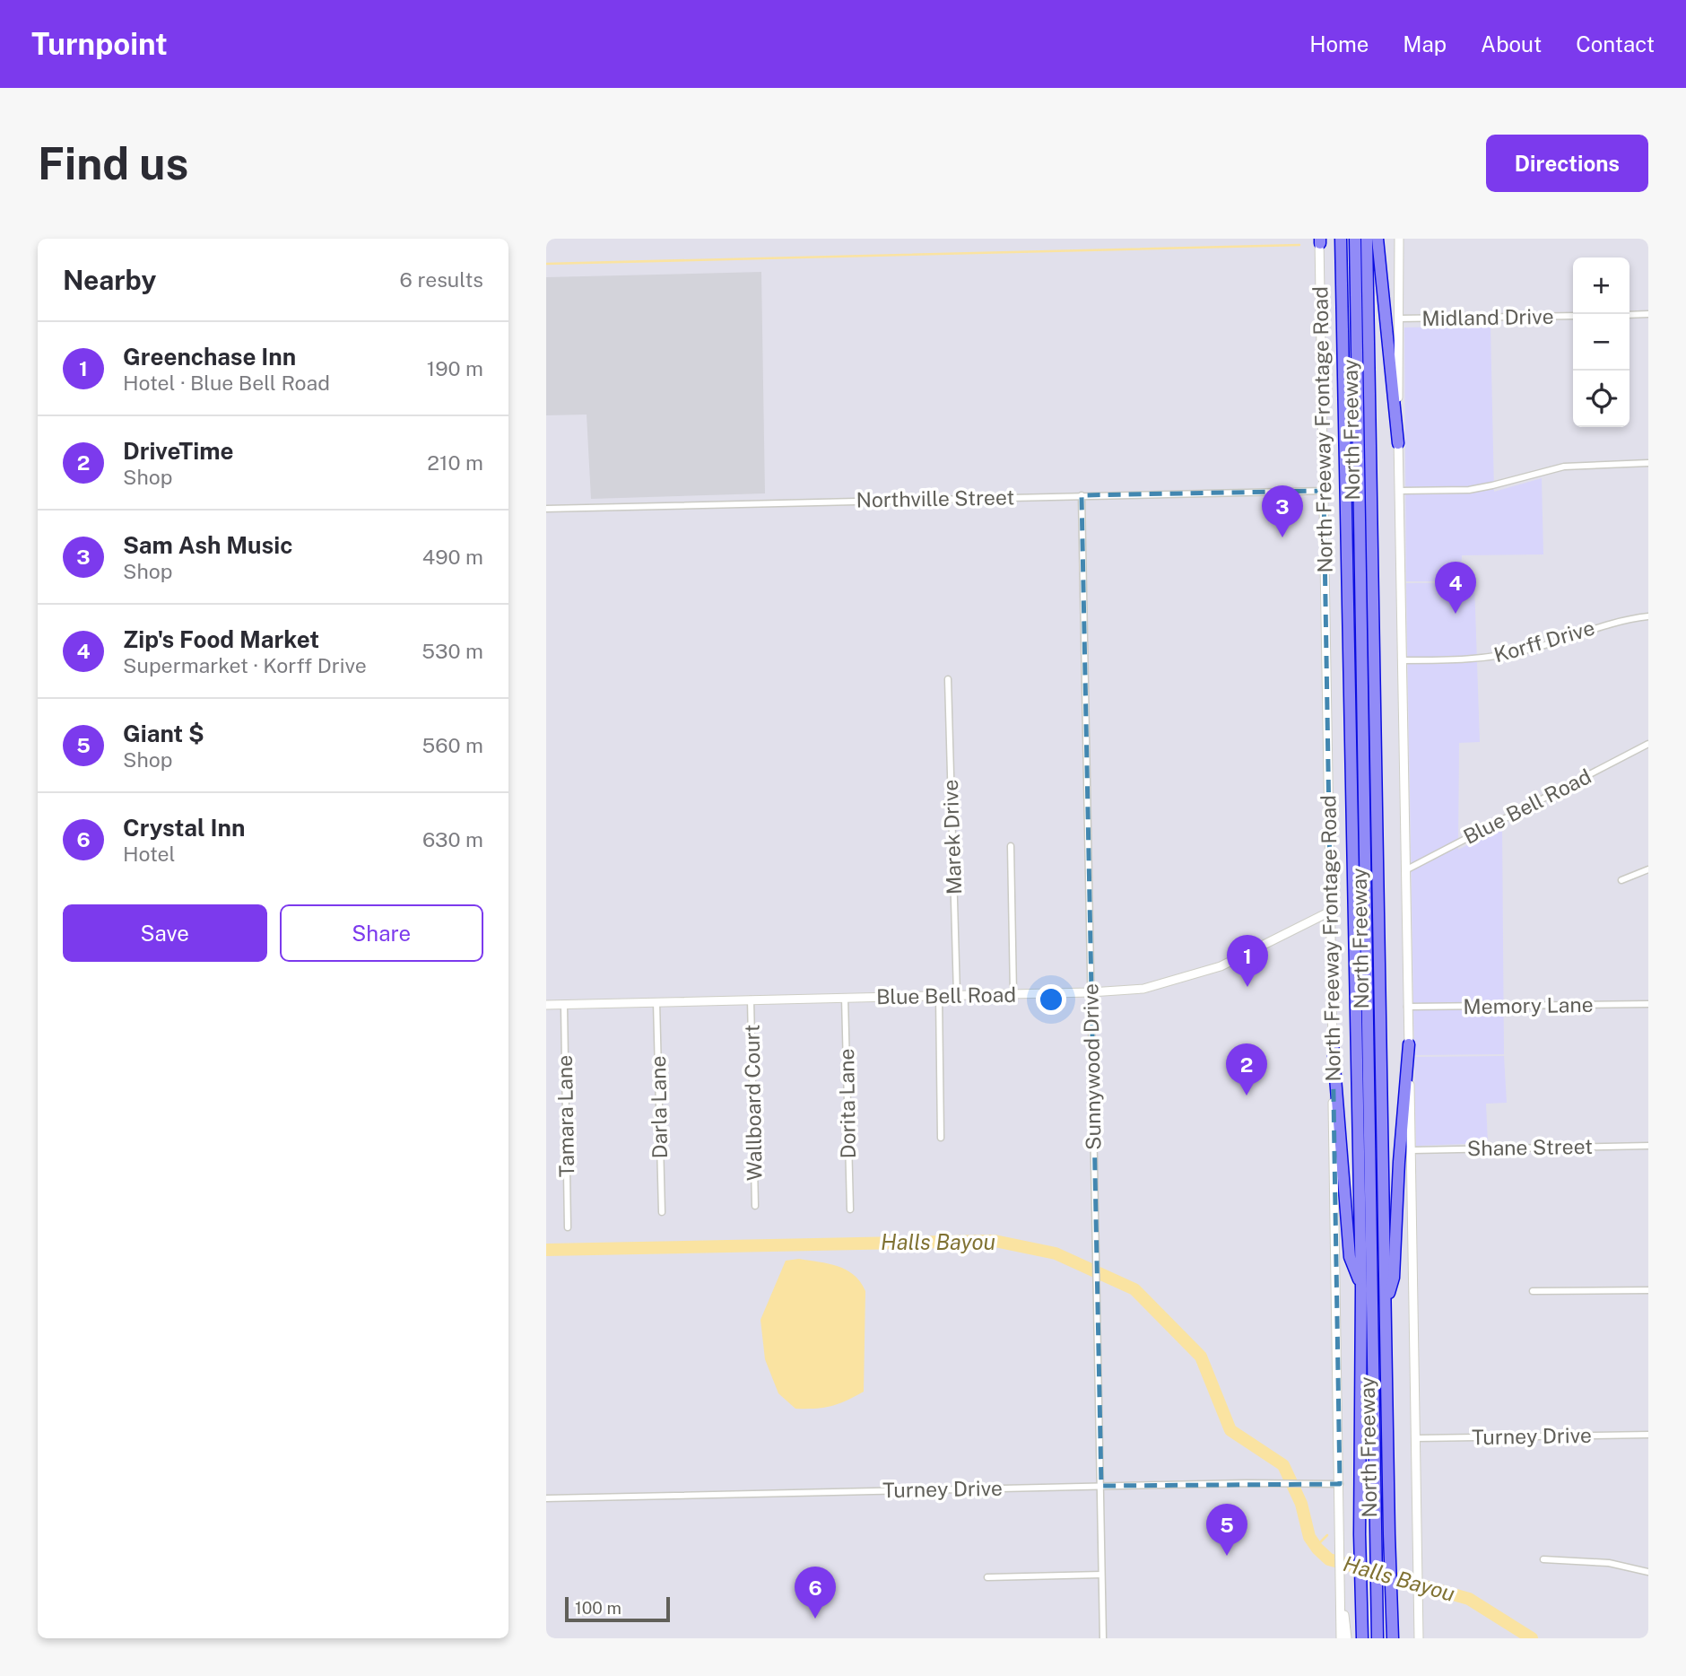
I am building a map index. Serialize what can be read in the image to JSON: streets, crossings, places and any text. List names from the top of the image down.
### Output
{
  "streets": {
    "highway": ["North Freeway"],
    "main road": ["North Freeway Frontage Road", "Blue Bell Road"],
    "street": [
      "Midland Drive",
      "Northville Street",
      "Korff Drive",
      "Marek Drive",
      "Memory Lane",
      "Sunnywood Drive",
      "Wallboard Court",
      "Dorita Lane",
      "Darla Lane",
      "Tamara Lane",
      "Shane Street",
      "Turney Drive"
    ]
  },
  "crossings": [
    ["North Freeway Frontage Road", "Northville Street"],
    ["North Freeway Frontage Road", "Blue Bell Road"],
    ["North Freeway Frontage Road", "Turney Drive"],
    ["Northville Street", "Sunnywood Drive"],
    ["Blue Bell Road", "Marek Drive"],
    ["Blue Bell Road", "Sunnywood Drive"],
    ["Blue Bell Road", "Wallboard Court"],
    ["Blue Bell Road", "Dorita Lane"],
    ["Blue Bell Road", "Darla Lane"],
    ["Blue Bell Road", "Tamara Lane"],
    ["Sunnywood Drive", "Turney Drive"]
  ],
  "water": ["Halls Bayou"],
  "scale_bar": "100 m",
  "page": {
    "header": "Turnpoint",
    "nav": [
      "Home",
      "Map",
      "About",
      "Contact"
    ],
    "buttons": [
      "Directions",
      ["Save", "Share"]
    ],
    "title": "Find us",
    "heading": ["Nearby", "6 results"],
    "map_buttons": ["+", "−"],
    "list": [
      {
        "mark": "1",
        "name": "Greenchase Inn",
        "note": "Hotel · Blue Bell Road",
        "value": "190 m"
      },
      {
        "mark": "2",
        "name": "DriveTime",
        "note": "Shop",
        "value": "210 m"
      },
      {
        "mark": "3",
        "name": "Sam Ash Music",
        "note": "Shop",
        "value": "490 m"
      },
      {
        "mark": "4",
        "name": "Zip's Food Market",
        "note": "Supermarket · Korff Drive",
        "value": "530 m"
      },
      {
        "mark": "5",
        "name": "Giant $",
        "note": "Shop",
        "value": "560 m"
      },
      {
        "mark": "6",
        "name": "Crystal Inn",
        "note": "Hotel",
        "value": "630 m"
      }
    ],
    "pins": [
      "3",
      "4",
      "1",
      "2",
      "5",
      "6"
    ],
    "scale": "100 m"
  }
}
